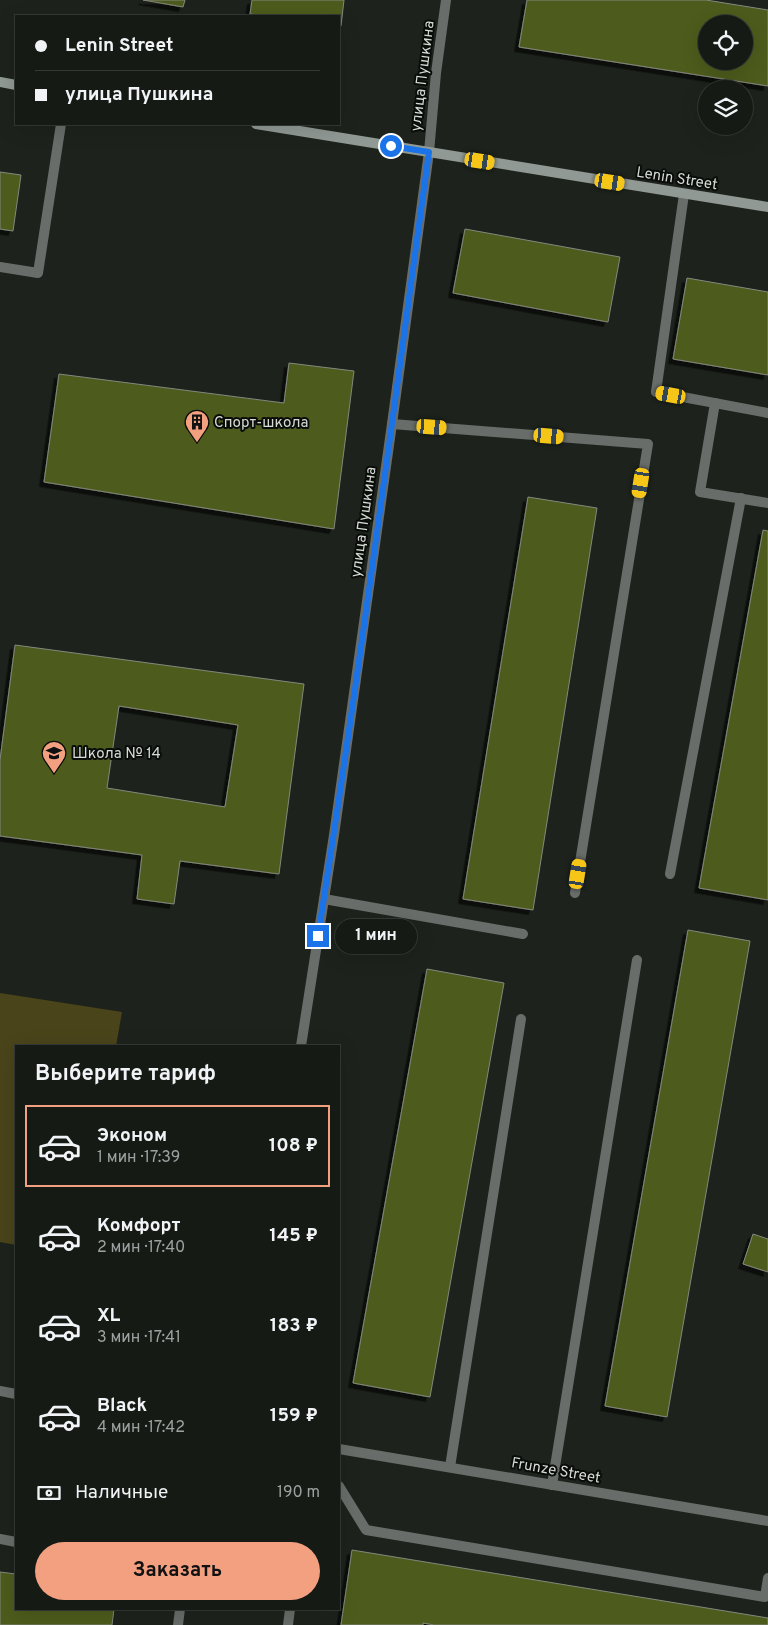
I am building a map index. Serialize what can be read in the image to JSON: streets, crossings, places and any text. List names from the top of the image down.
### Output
{
  "streets": {
    "main road": ["Lenin Street"],
    "street": ["улица Пушкина", "Frunze Street"]
  },
  "crossings": [
    ["улица Пушкина", "Lenin Street"]
  ],
  "places": {
    "building": ["Спорт-школа"],
    "school or university": ["Школа № 14"]
  },
  "page": {
    "banner": ["Lenin Street", "улица Пушкина"],
    "bubble": "1 мин",
    "heading": "Выберите тариф",
    "list": [
      {
        "name": "Эконом",
        "note": "1 мин · 17:39",
        "value": "108 ₽"
      },
      {
        "name": "Комфорт",
        "note": "2 мин · 17:40",
        "value": "145 ₽"
      },
      {
        "name": "XL",
        "note": "3 мин · 17:41",
        "value": "183 ₽"
      },
      {
        "name": "Black",
        "note": "4 мин · 17:42",
        "value": "159 ₽"
      }
    ],
    "pay": ["Наличные", "190 m"],
    "buttons": "Заказать"
  }
}
